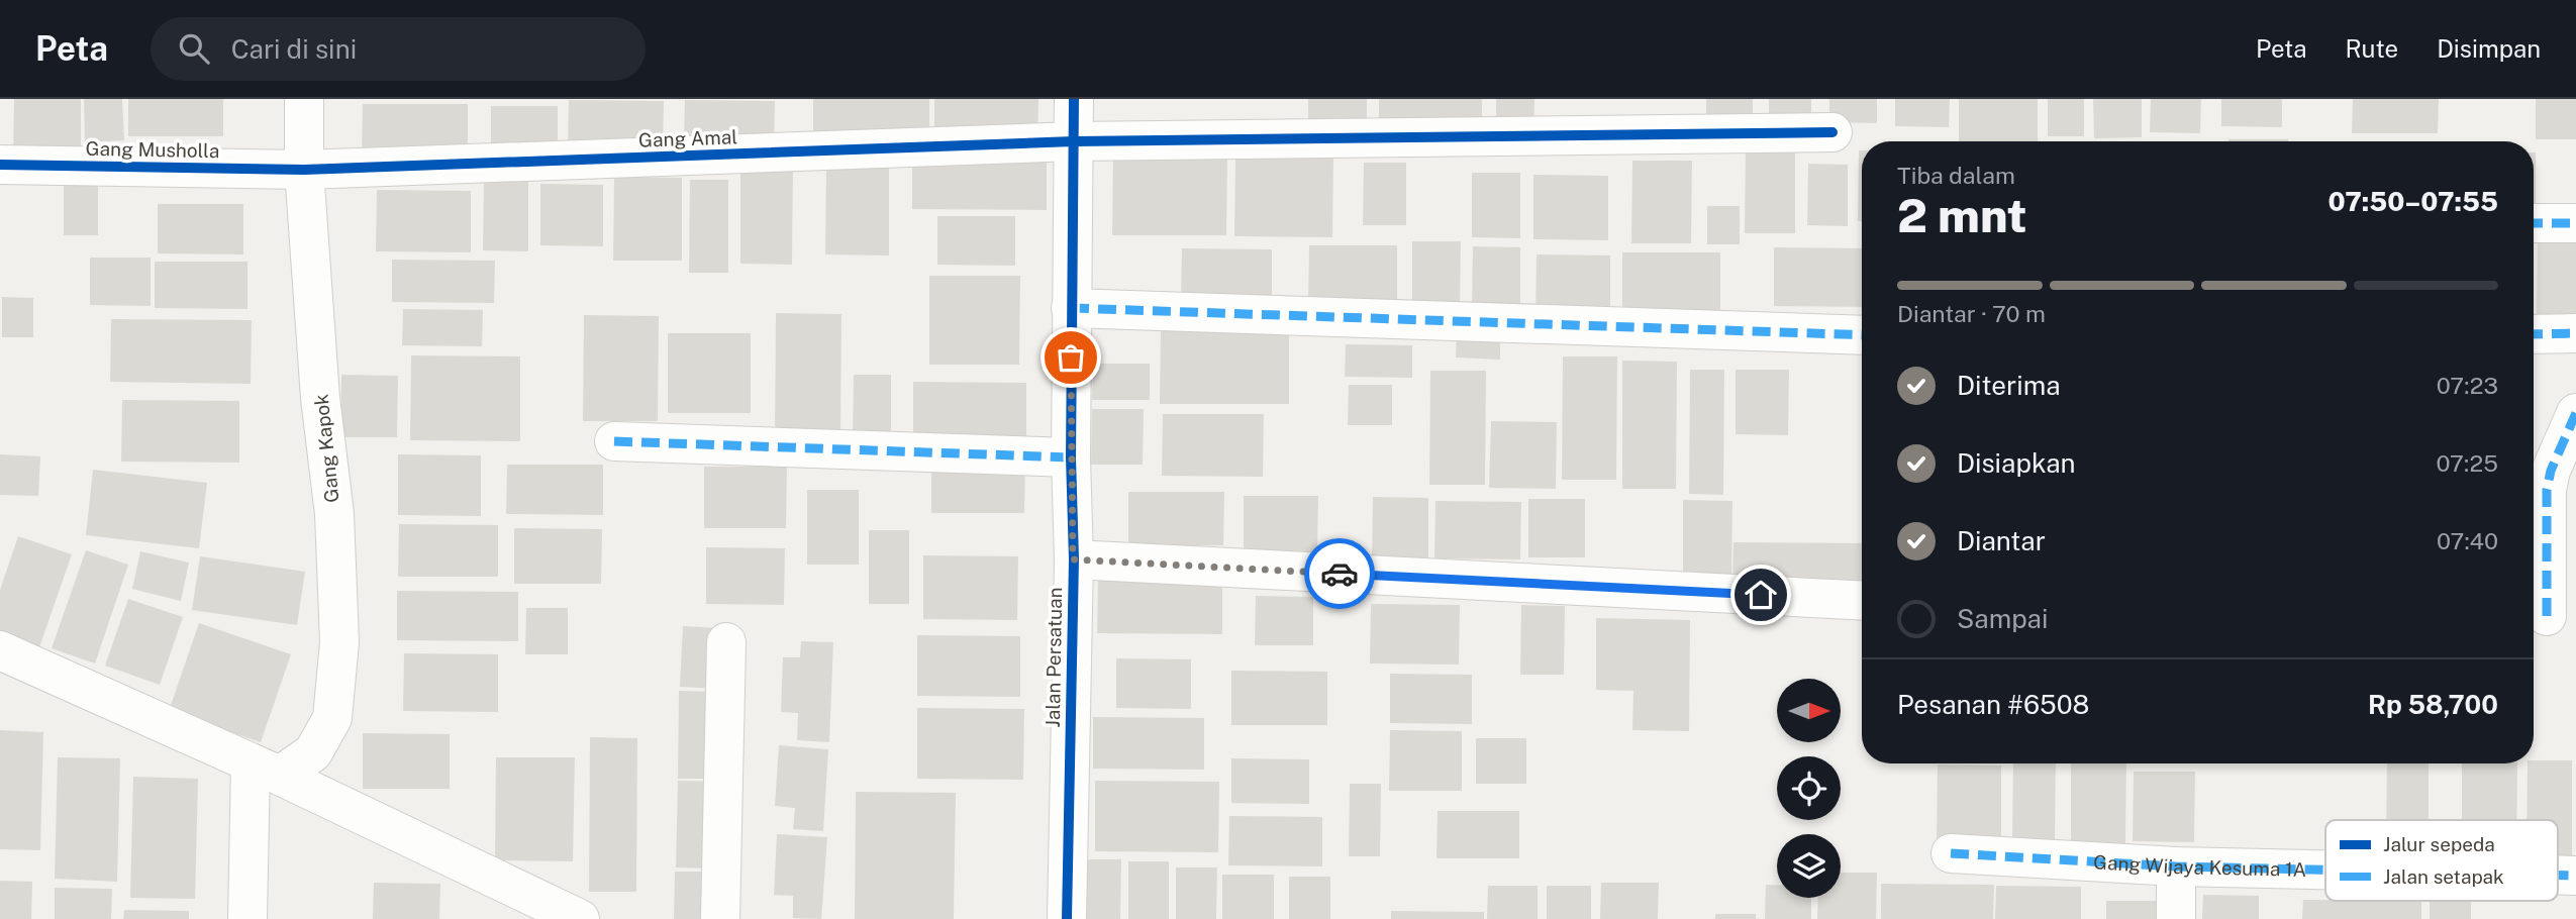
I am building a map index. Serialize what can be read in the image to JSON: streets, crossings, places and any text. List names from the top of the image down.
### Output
{
  "streets": {
    "street": [
      "Gang Amal",
      "Gang Musholla",
      "Gang Kapok",
      "Jalan Persatuan",
      "Gang Wijaya Kesuma 1A"
    ]
  },
  "crossings": [
    ["Gang Amal", "Gang Musholla"],
    ["Gang Amal", "Gang Kapok"],
    ["Gang Amal", "Jalan Persatuan"],
    ["Gang Musholla", "Gang Kapok"]
  ],
  "legend": ["Jalur sepeda", "Jalan setapak"],
  "north": "right",
  "page": {
    "header": "Peta",
    "search": "Cari di sini",
    "nav": ["Peta", "Rute", "Disimpan"],
    "heading": ["2 mnt", "Tiba dalam", "07:50–07:55"],
    "panel": ["Pesanan #6508", "Rp 58,700"],
    "bar": "Diantar · 70 m",
    "list": [
      ["Diterima", "07:23"],
      ["Disiapkan", "07:25"],
      ["Diantar", "07:40"],
      "Sampai"
    ]
  }
}
